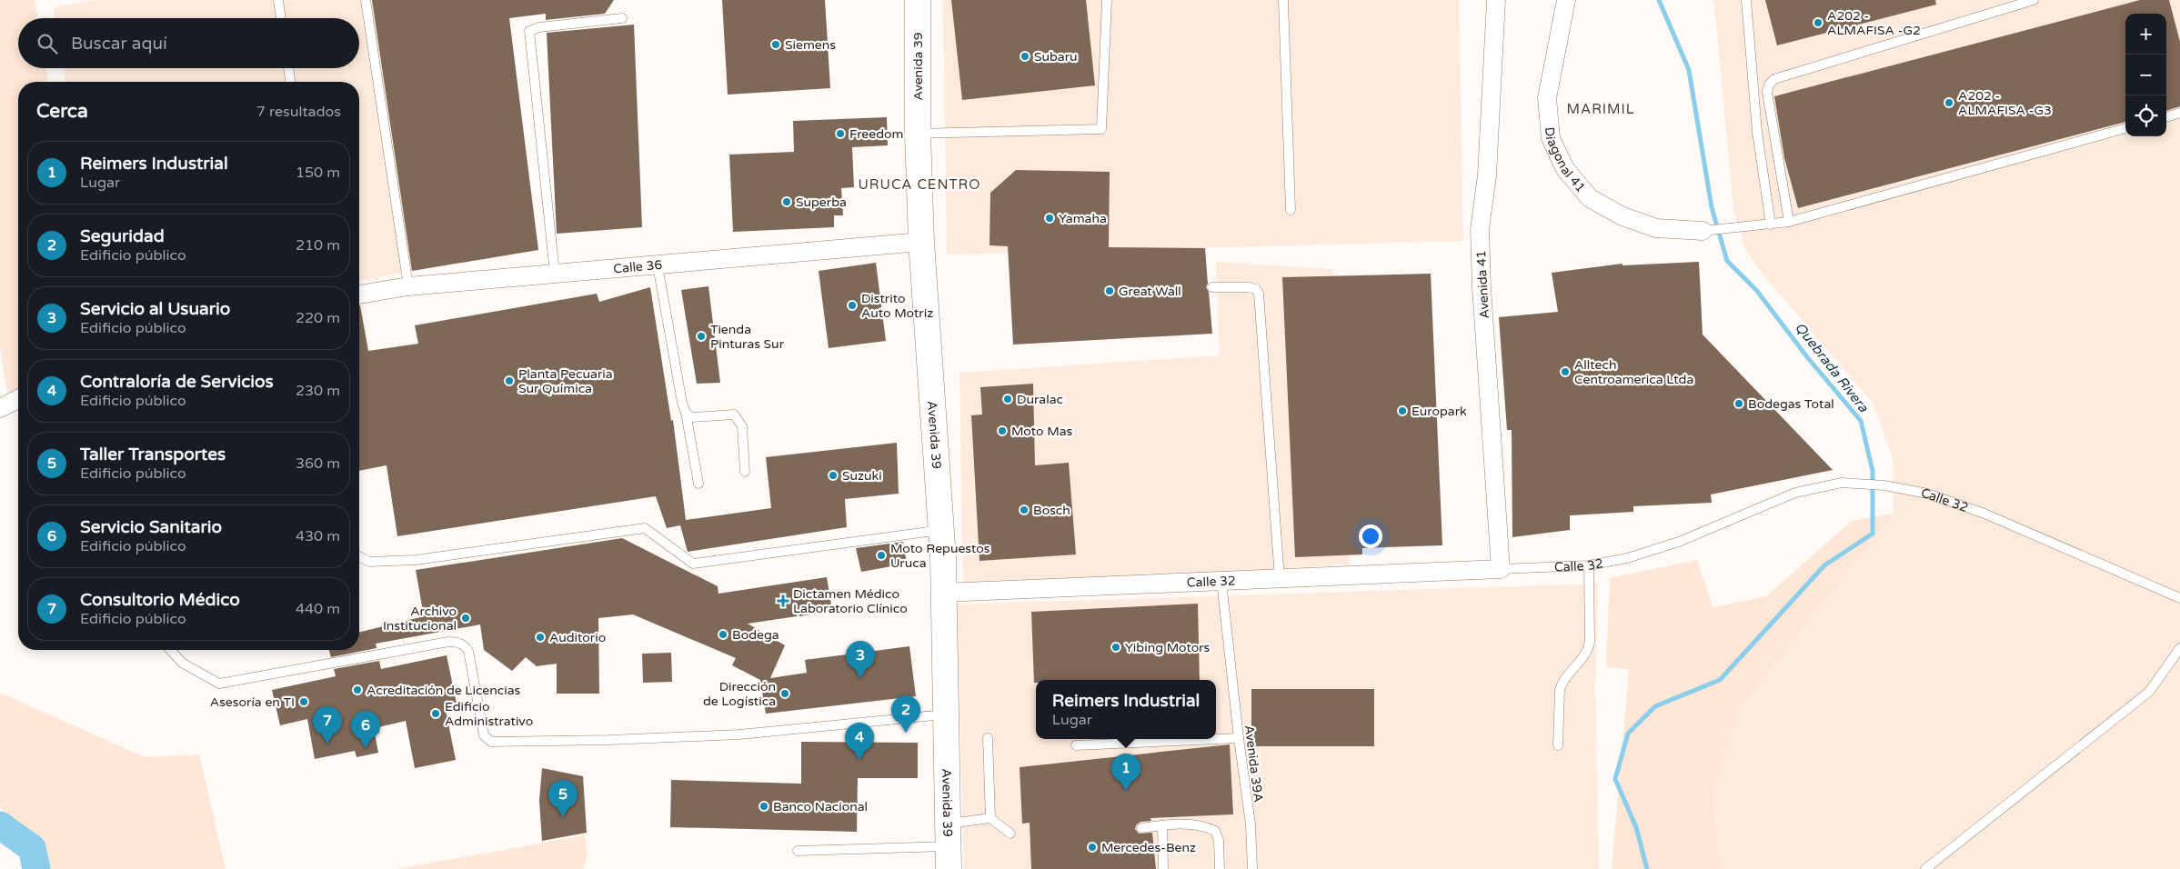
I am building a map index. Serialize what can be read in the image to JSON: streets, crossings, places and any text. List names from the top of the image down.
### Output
{
  "streets": {
    "main road": ["Avenida 39"],
    "street": [
      "Diagonal 41",
      "Calle 36",
      "Avenida 41",
      "Calle 32"
    ],
    "lane": ["Avenida 39A"]
  },
  "crossings": [
    ["Avenida 39", "Calle 36"],
    ["Avenida 39", "Calle 32"],
    ["Avenida 41", "Calle 32"],
    ["Calle 32", "Avenida 39A"]
  ],
  "districts": ["MARIMIL", "URUCA CENTRO"],
  "water": ["Quebrada Rivera"],
  "places": {
    "other": [
      "A202 - ALMAFISA -G2",
      "Siemens",
      "Subaru",
      "A202 - ALMAFISA -G3",
      "Freedom",
      "Superba",
      "Yamaha",
      "Great Wall",
      "Distrito Auto Motriz",
      "Tienda Pinturas Sur",
      "Alltech Centroamerica Ltda",
      "Planta Pecuaria Sur Química",
      "Duralac",
      "Bodegas Total",
      "Europark",
      "Moto Mas",
      "Suzuki",
      "Bosch",
      "Moto Repuestos Uruca",
      "Archivo Institucional",
      "Bodega",
      "Auditorio",
      "Yibing Motors",
      "Acreditación de Licencias",
      "Dirección de Logística",
      "Asesoría en TI",
      "Edificio Administrativo",
      "Banco Nacional",
      "Mercedes-Benz"
    ],
    "health": ["Dictamen Médico Laboratorio Clínico"]
  },
  "page": {
    "map_buttons": ["+", "−"],
    "search": "Buscar aquí",
    "heading": ["Cerca", "7 resultados"],
    "list": [
      {
        "mark": "1",
        "name": "Reimers Industrial",
        "note": "Lugar",
        "value": "150 m"
      },
      {
        "mark": "2",
        "name": "Seguridad",
        "note": "Edificio público",
        "value": "210 m"
      },
      {
        "mark": "3",
        "name": "Servicio al Usuario",
        "note": "Edificio público",
        "value": "220 m"
      },
      {
        "mark": "4",
        "name": "Contraloría de Servicios",
        "note": "Edificio público",
        "value": "230 m"
      },
      {
        "mark": "5",
        "name": "Taller Transportes",
        "note": "Edificio público",
        "value": "360 m"
      },
      {
        "mark": "6",
        "name": "Servicio Sanitario",
        "note": "Edificio público",
        "value": "430 m"
      },
      {
        "mark": "7",
        "name": "Consultorio Médico",
        "note": "Edificio público",
        "value": "440 m"
      }
    ],
    "pins": [
      "3",
      "2",
      "7",
      "6",
      "4",
      "1",
      "5"
    ],
    "popup": ["Reimers Industrial", "Lugar"]
  }
}
